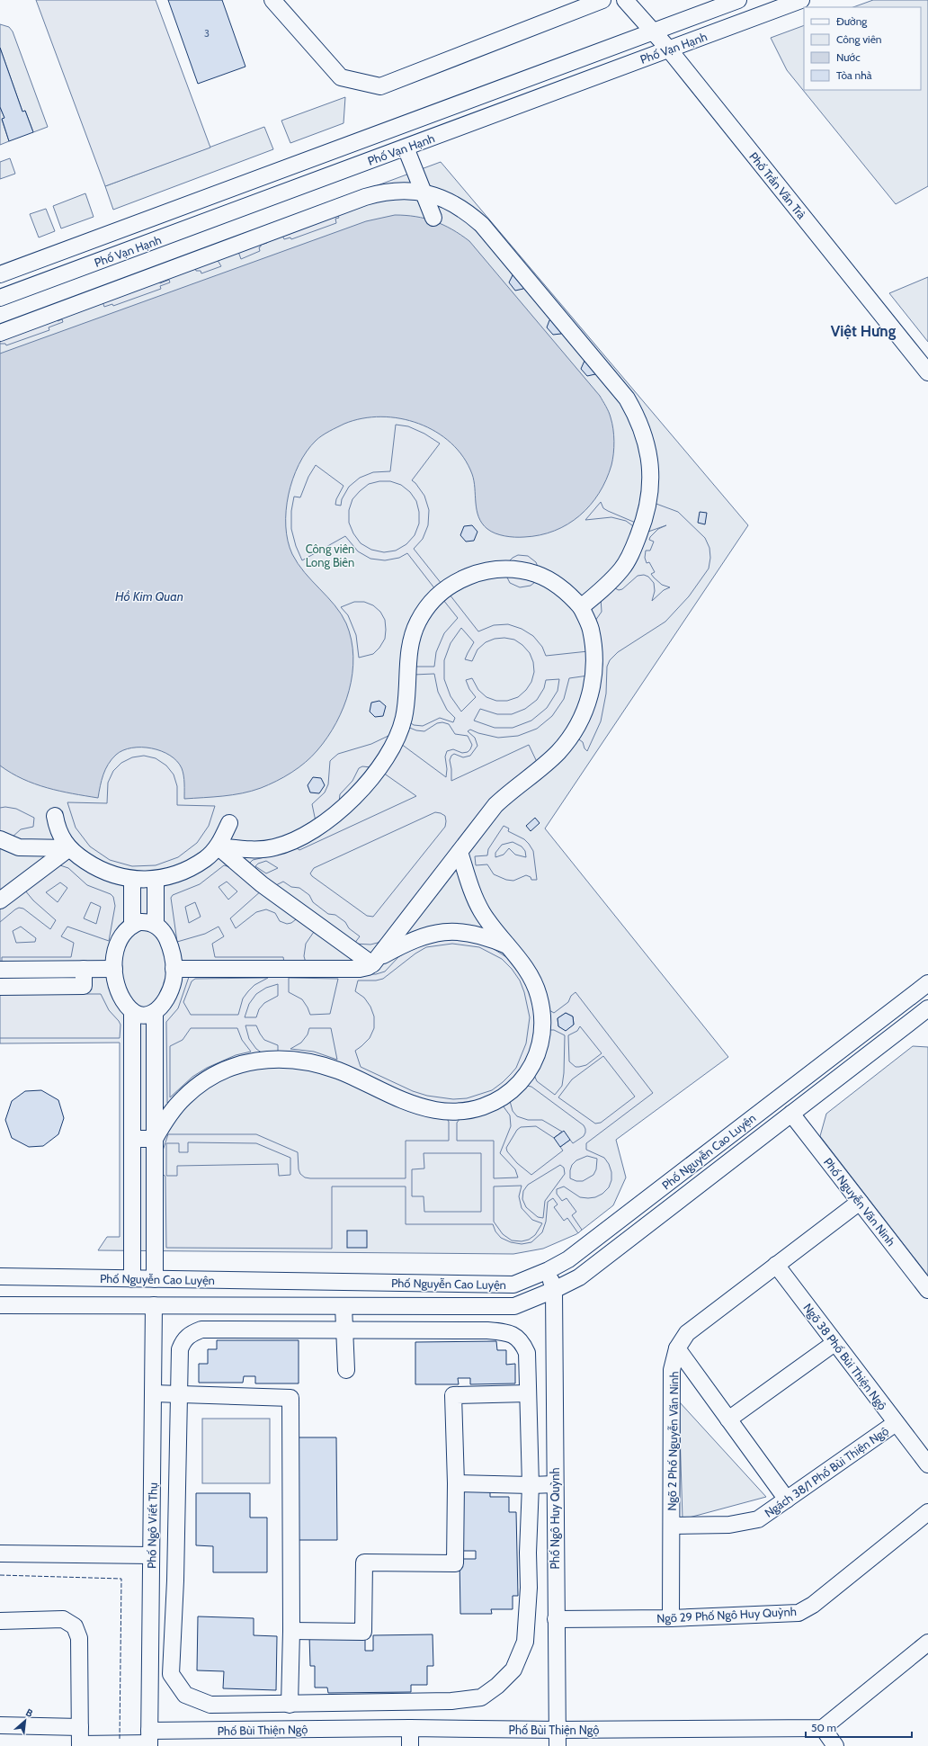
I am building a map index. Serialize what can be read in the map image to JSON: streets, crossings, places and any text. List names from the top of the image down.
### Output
{
  "streets": {
    "street": [
      "Phố Vạn Hạnh",
      "Phố Trần Văn Trà",
      "Phố Nguyễn Cao Luyện",
      "Phố Nguyễn Văn Ninh",
      "Ngõ 38 Phố Bùi Thiện Ngộ",
      "Ngõ 2 Phố Nguyễn Văn Ninh",
      "Ngách 38/1 Phố Bùi Thiện Ngộ",
      "Phố Ngô Huy Quỳnh",
      "Phố Ngô Viết Thụ",
      "Ngõ 29 Phố Ngô Huy Quỳnh",
      "Phố Bùi Thiện Ngộ"
    ]
  },
  "crossings": [
    ["Phố Vạn Hạnh", "Phố Trần Văn Trà"],
    ["Phố Nguyễn Cao Luyện", "Phố Nguyễn Văn Ninh"],
    ["Phố Nguyễn Cao Luyện", "Phố Ngô Huy Quỳnh"],
    ["Phố Nguyễn Cao Luyện", "Phố Ngô Viết Thụ"],
    ["Phố Nguyễn Văn Ninh", "Ngõ 2 Phố Nguyễn Văn Ninh"],
    ["Ngõ 38 Phố Bùi Thiện Ngộ", "Ngõ 2 Phố Nguyễn Văn Ninh"],
    ["Ngõ 38 Phố Bùi Thiện Ngộ", "Ngách 38/1 Phố Bùi Thiện Ngộ"],
    ["Ngõ 2 Phố Nguyễn Văn Ninh", "Ngách 38/1 Phố Bùi Thiện Ngộ"],
    ["Ngõ 2 Phố Nguyễn Văn Ninh", "Ngõ 29 Phố Ngô Huy Quỳnh"],
    ["Phố Ngô Huy Quỳnh", "Ngõ 29 Phố Ngô Huy Quỳnh"],
    ["Phố Ngô Huy Quỳnh", "Phố Bùi Thiện Ngộ"],
    ["Phố Ngô Viết Thụ", "Phố Bùi Thiện Ngộ"]
  ],
  "districts": ["Việt Hưng"],
  "water": ["Hồ Kim Quan"],
  "parks": ["Công viên Long Biên"],
  "house_numbers": ["3"],
  "legend": [
    "Đường",
    "Công viên",
    "Nước",
    "Tòa nhà"
  ],
  "scale_bar": "50 m",
  "north": "top right"
}
